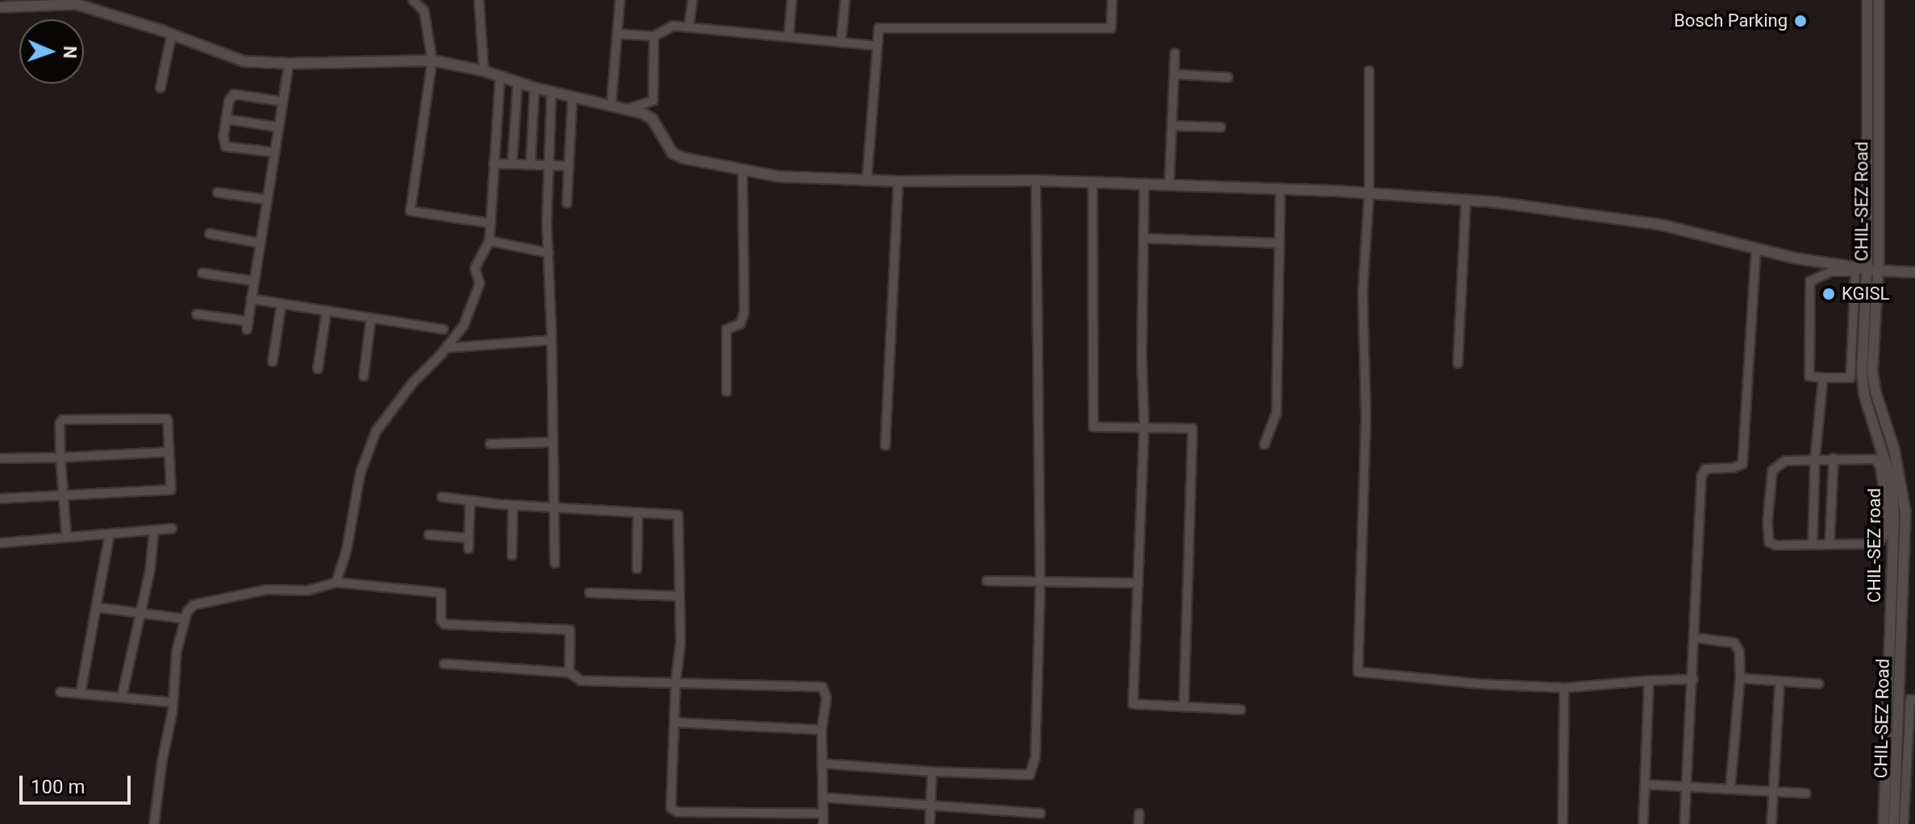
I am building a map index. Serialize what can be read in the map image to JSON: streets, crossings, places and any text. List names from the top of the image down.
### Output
{
  "streets": {
    "street": ["CHIL-SEZ Road", "CHIL-SEZ road"]
  },
  "places": ["Bosch Parking", "KGISL"],
  "scale_bar": "100 m",
  "north": "right"
}
